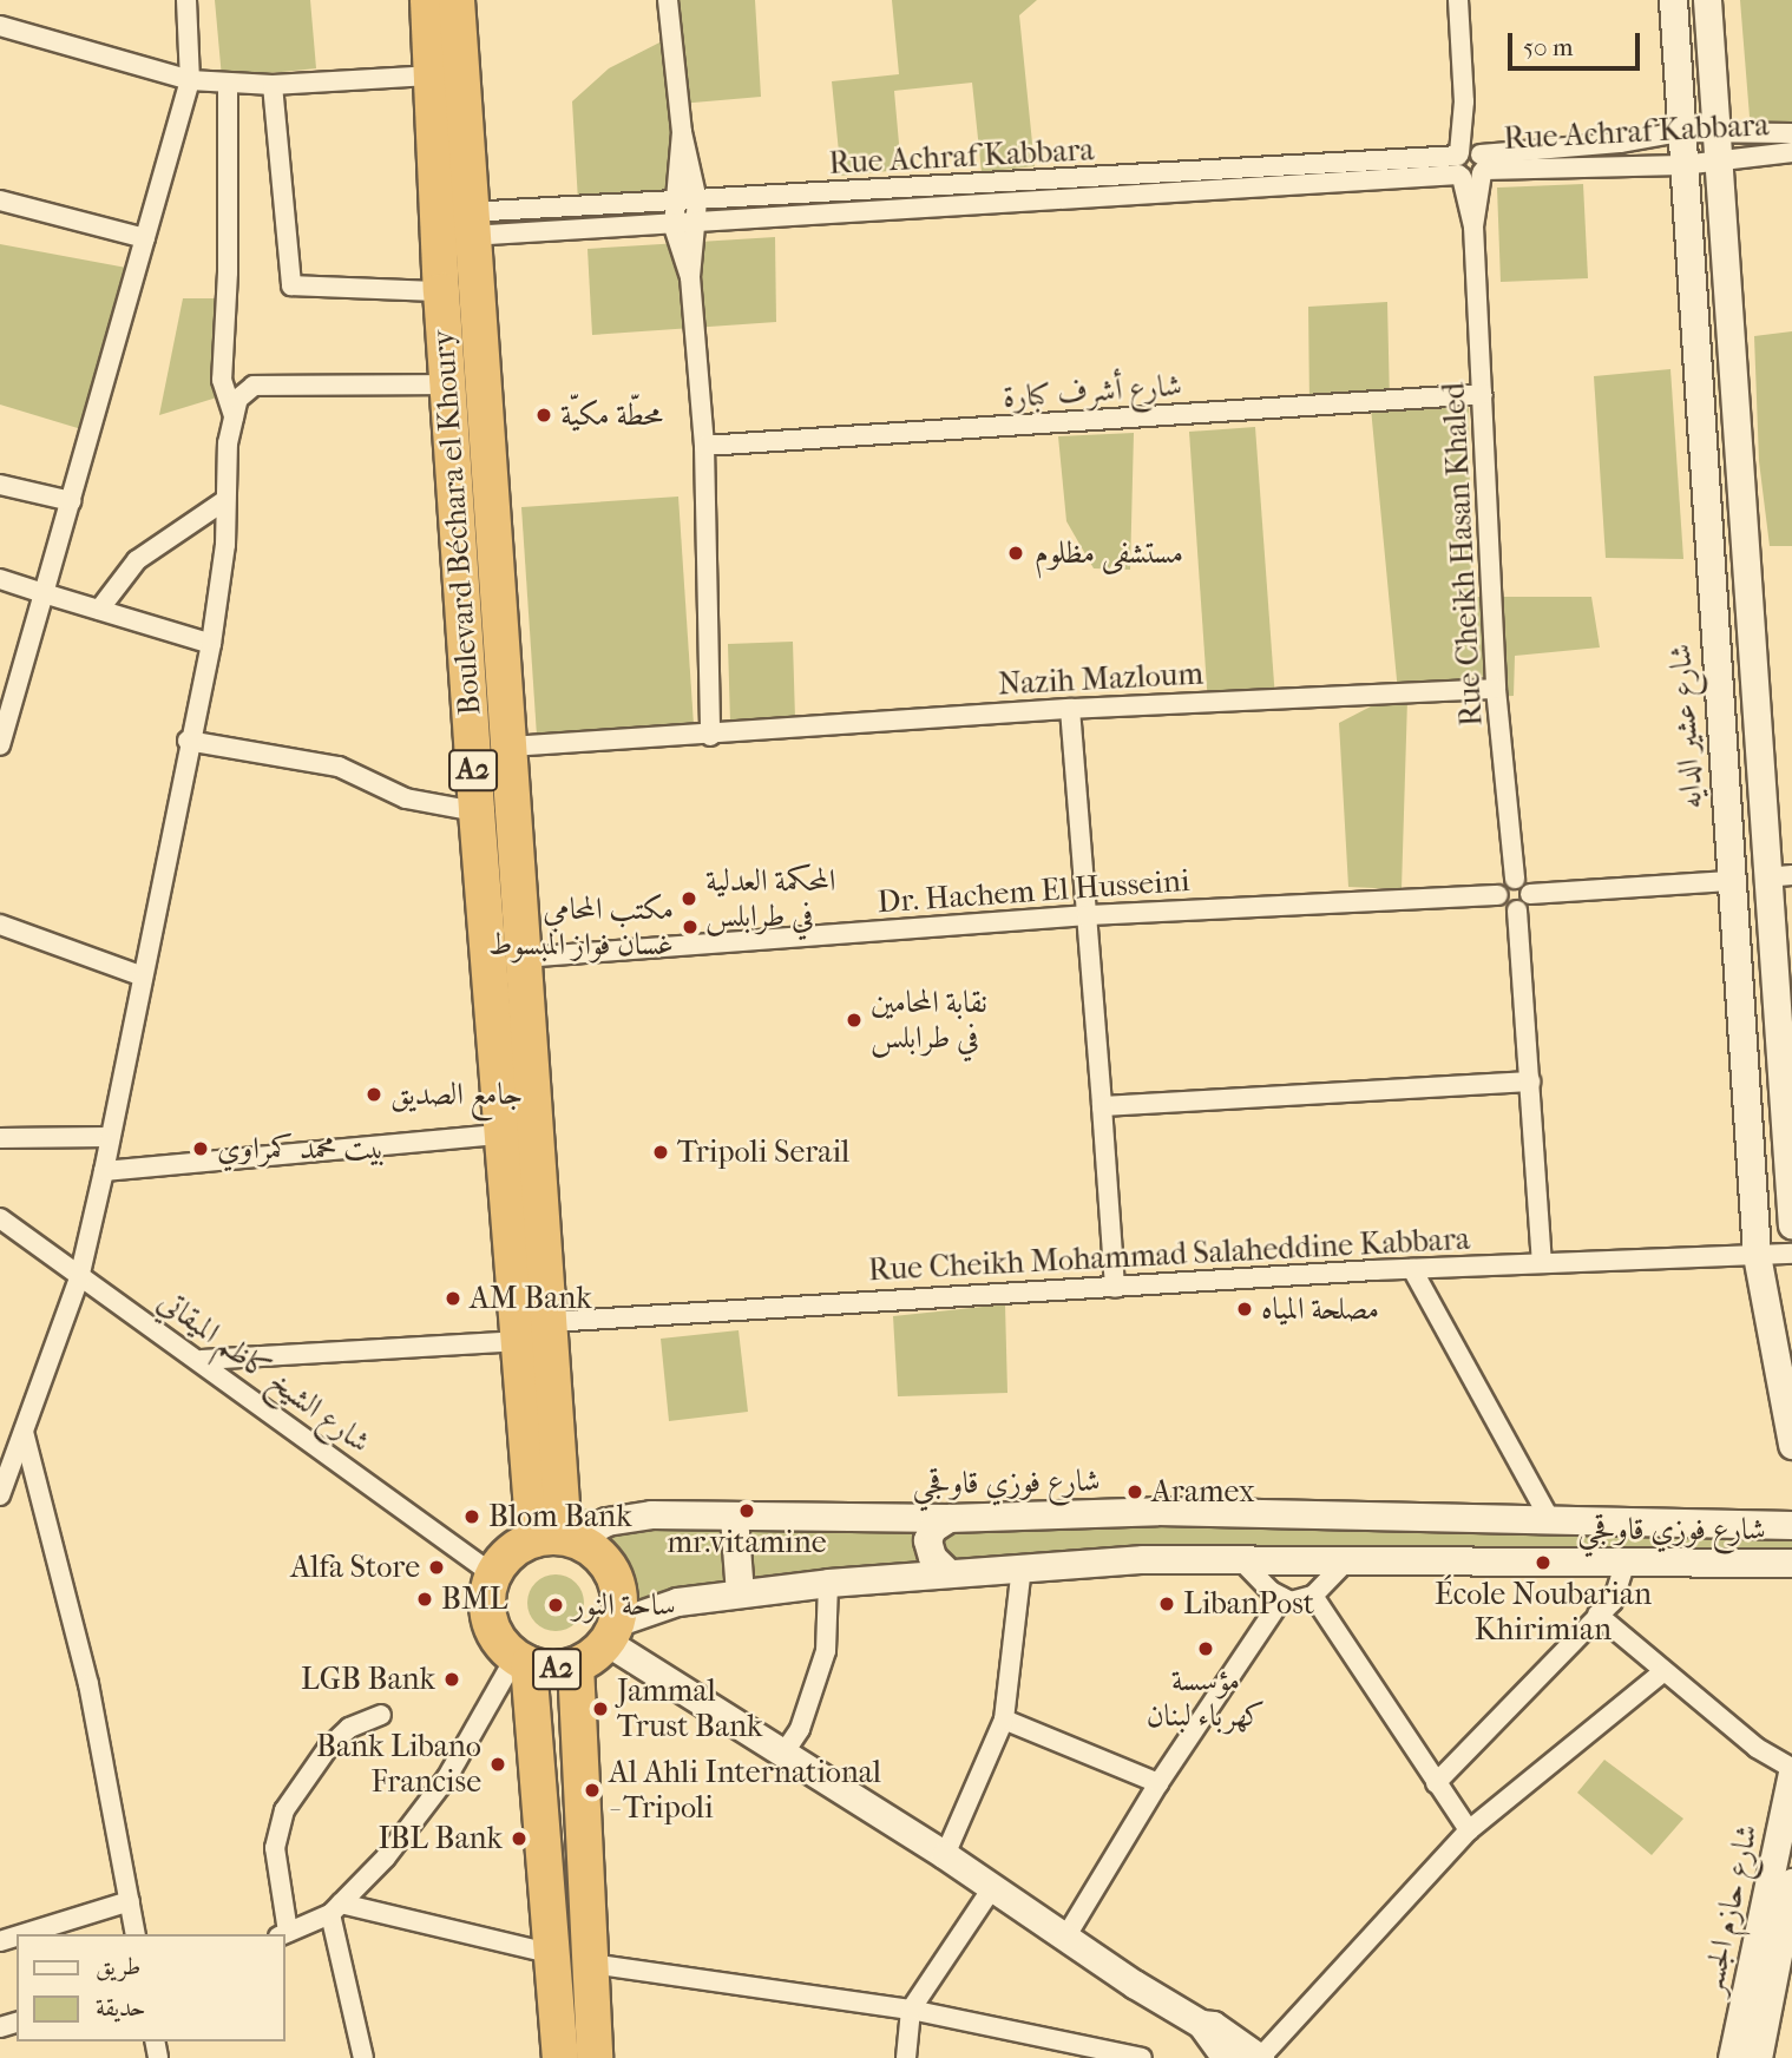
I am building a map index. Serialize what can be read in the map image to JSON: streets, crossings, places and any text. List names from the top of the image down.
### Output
{
  "streets": {
    "highway": ["Boulevard Béchara el Khoury", "A2"],
    "street": [
      "Rue Achraf Kabbara",
      "شارع أشرف كبارة",
      "Rue Cheikh Hasan Khaled",
      "Nazih Mazloum",
      "شارع عشير الدايه",
      "Dr. Hachem El Husseini",
      "Rue Cheikh Mohammad Salaheddine Kabbara",
      "شارع الشيخ كاظم الميقاتي",
      "شارع فوزي قاوقجي",
      "شارع حازم الجسر"
    ]
  },
  "crossings": [
    ["Rue Achraf Kabbara", "Boulevard Béchara el Khoury"],
    ["Rue Achraf Kabbara", "Rue Cheikh Hasan Khaled"],
    ["Rue Achraf Kabbara", "شارع عشير الدايه"],
    ["شارع أشرف كبارة", "Rue Cheikh Hasan Khaled"],
    ["Boulevard Béchara el Khoury", "Nazih Mazloum"],
    ["Boulevard Béchara el Khoury", "A2"],
    ["Boulevard Béchara el Khoury", "Dr. Hachem El Husseini"],
    ["Boulevard Béchara el Khoury", "Rue Cheikh Mohammad Salaheddine Kabbara"],
    ["Boulevard Béchara el Khoury", "شارع الشيخ كاظم الميقاتي"],
    ["Boulevard Béchara el Khoury", "شارع فوزي قاوقجي"],
    ["Rue Cheikh Hasan Khaled", "Nazih Mazloum"],
    ["Rue Cheikh Hasan Khaled", "Dr. Hachem El Husseini"],
    ["شارع عشير الدايه", "Rue Cheikh Mohammad Salaheddine Kabbara"],
    ["A2", "شارع الشيخ كاظم الميقاتي"],
    ["A2", "شارع فوزي قاوقجي"],
    ["شارع الشيخ كاظم الميقاتي", "شارع فوزي قاوقجي"]
  ],
  "places": [
    "محطّة مكيّة",
    "مستشفى مظلوم",
    "المحكمة العدلية في طرابلس",
    "مكتب المحامي غسان فواز المبسوط",
    "نقابة المحامين في طرابلس",
    "جامع الصديق",
    "بيت محمد كمراوي",
    "Tripoli Serail",
    "AM Bank",
    "مصلحة المياه",
    "Aramex",
    "mr.vitamine",
    "Blom Bank",
    "École Noubarian Khirimian",
    "Alfa Store",
    "BML",
    "LibanPost",
    "ساحة النور",
    "مؤسسة كهرباء لبنان",
    "LGB Bank",
    "Jammal Trust Bank",
    "Bank Libano Francise",
    "Al Ahli International - Tripoli",
    "IBL Bank"
  ],
  "legend": ["طريق", "حديقة"],
  "scale_bar": "50 m"
}
